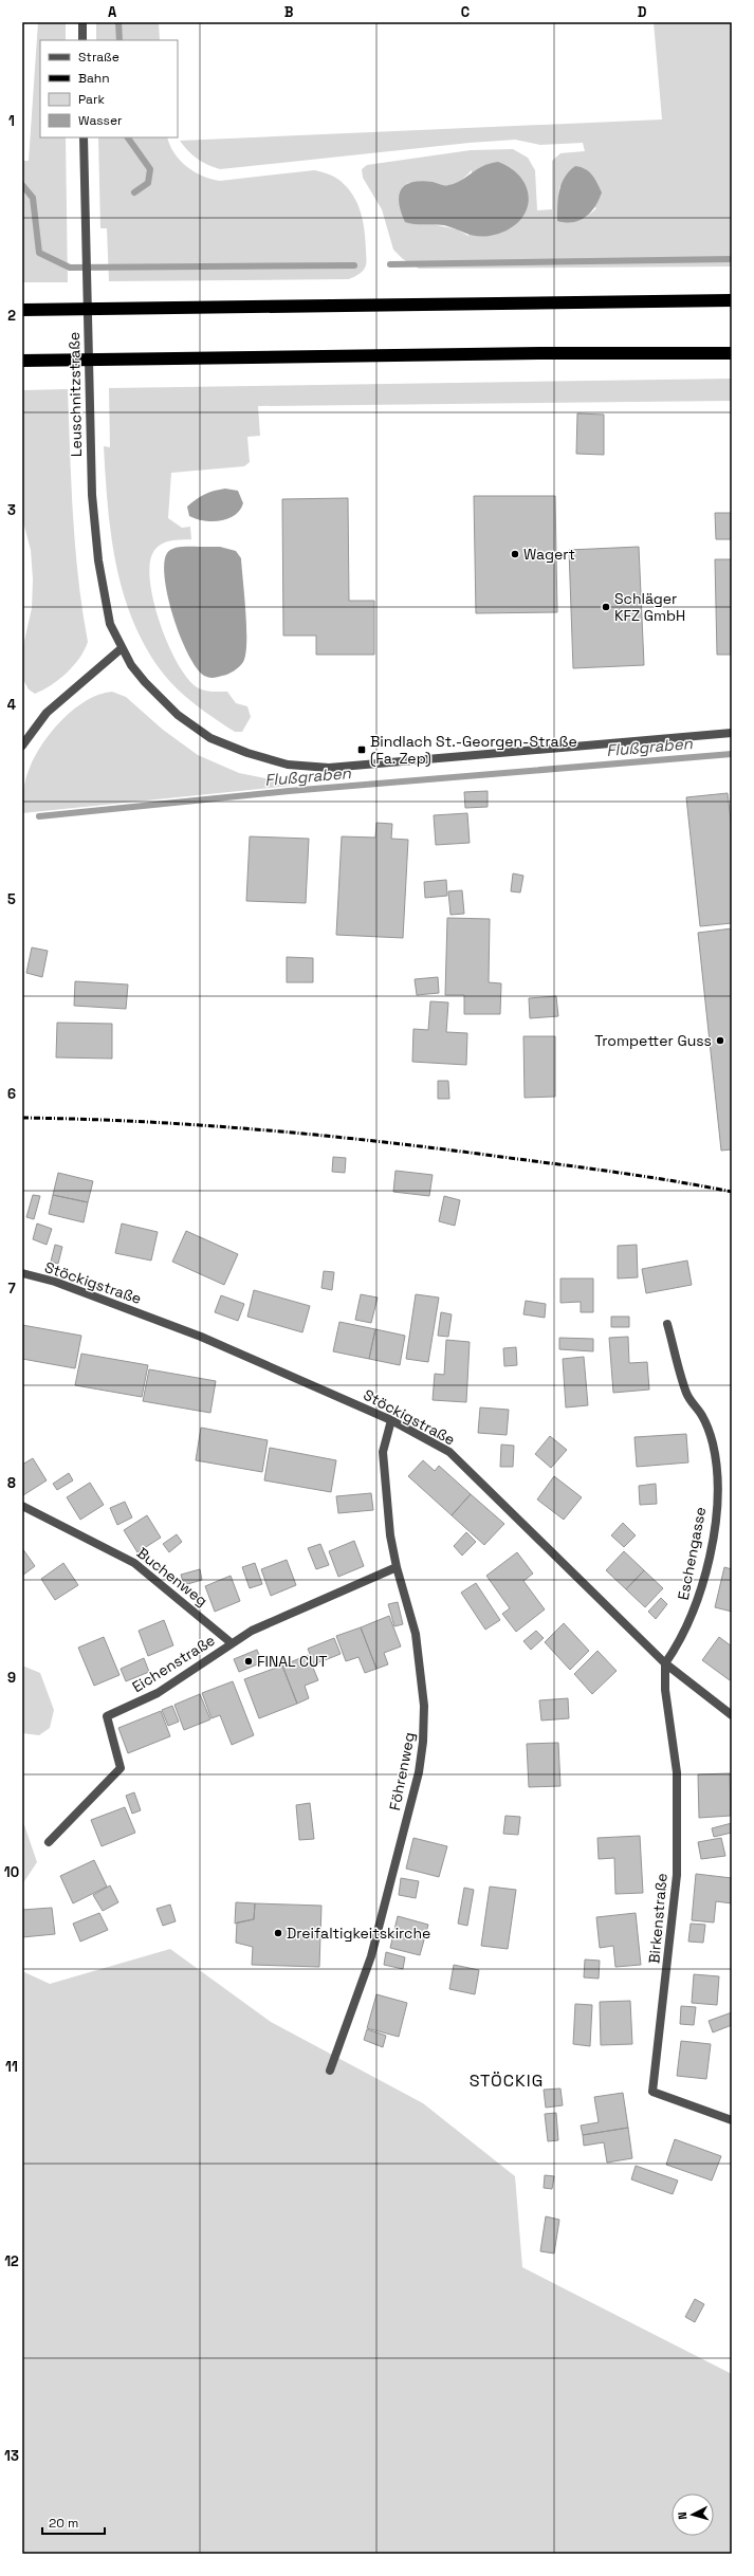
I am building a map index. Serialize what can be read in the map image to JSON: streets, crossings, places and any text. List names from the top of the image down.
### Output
{
  "streets": {
    "street": [
      "Leuschnitzstraße",
      "Stöckigstraße",
      "Eschengasse",
      "Buchenweg",
      "Eichenstraße",
      "Föhrenweg",
      "Birkenstraße"
    ]
  },
  "crossings": [
    ["Stöckigstraße", "Eschengasse"],
    ["Stöckigstraße", "Föhrenweg"],
    ["Stöckigstraße", "Birkenstraße"],
    ["Eschengasse", "Birkenstraße"],
    ["Buchenweg", "Eichenstraße"],
    ["Eichenstraße", "Föhrenweg"]
  ],
  "districts": ["STÖCKIG"],
  "water": ["Flußgraben"],
  "places": {
    "other": [
      "Wagert",
      "Schläger KFZ GmbH",
      "Trompetter Guss",
      "FINAL CUT",
      "Dreifaltigkeitskirche"
    ],
    "transit": ["Bindlach St.-Georgen-Straße (Fa. Zep)"]
  },
  "legend": [
    "Straße",
    "Bahn",
    "Park",
    "Wasser"
  ],
  "scale_bar": "20 m",
  "north": "left",
  "grid": {
    "columns": [
      "A",
      "B",
      "C",
      "D"
    ],
    "rows": [
      "1",
      "2",
      "3",
      "4",
      "5",
      "6",
      "7",
      "8",
      "9",
      "10",
      "11",
      "12",
      "13"
    ]
  }
}
